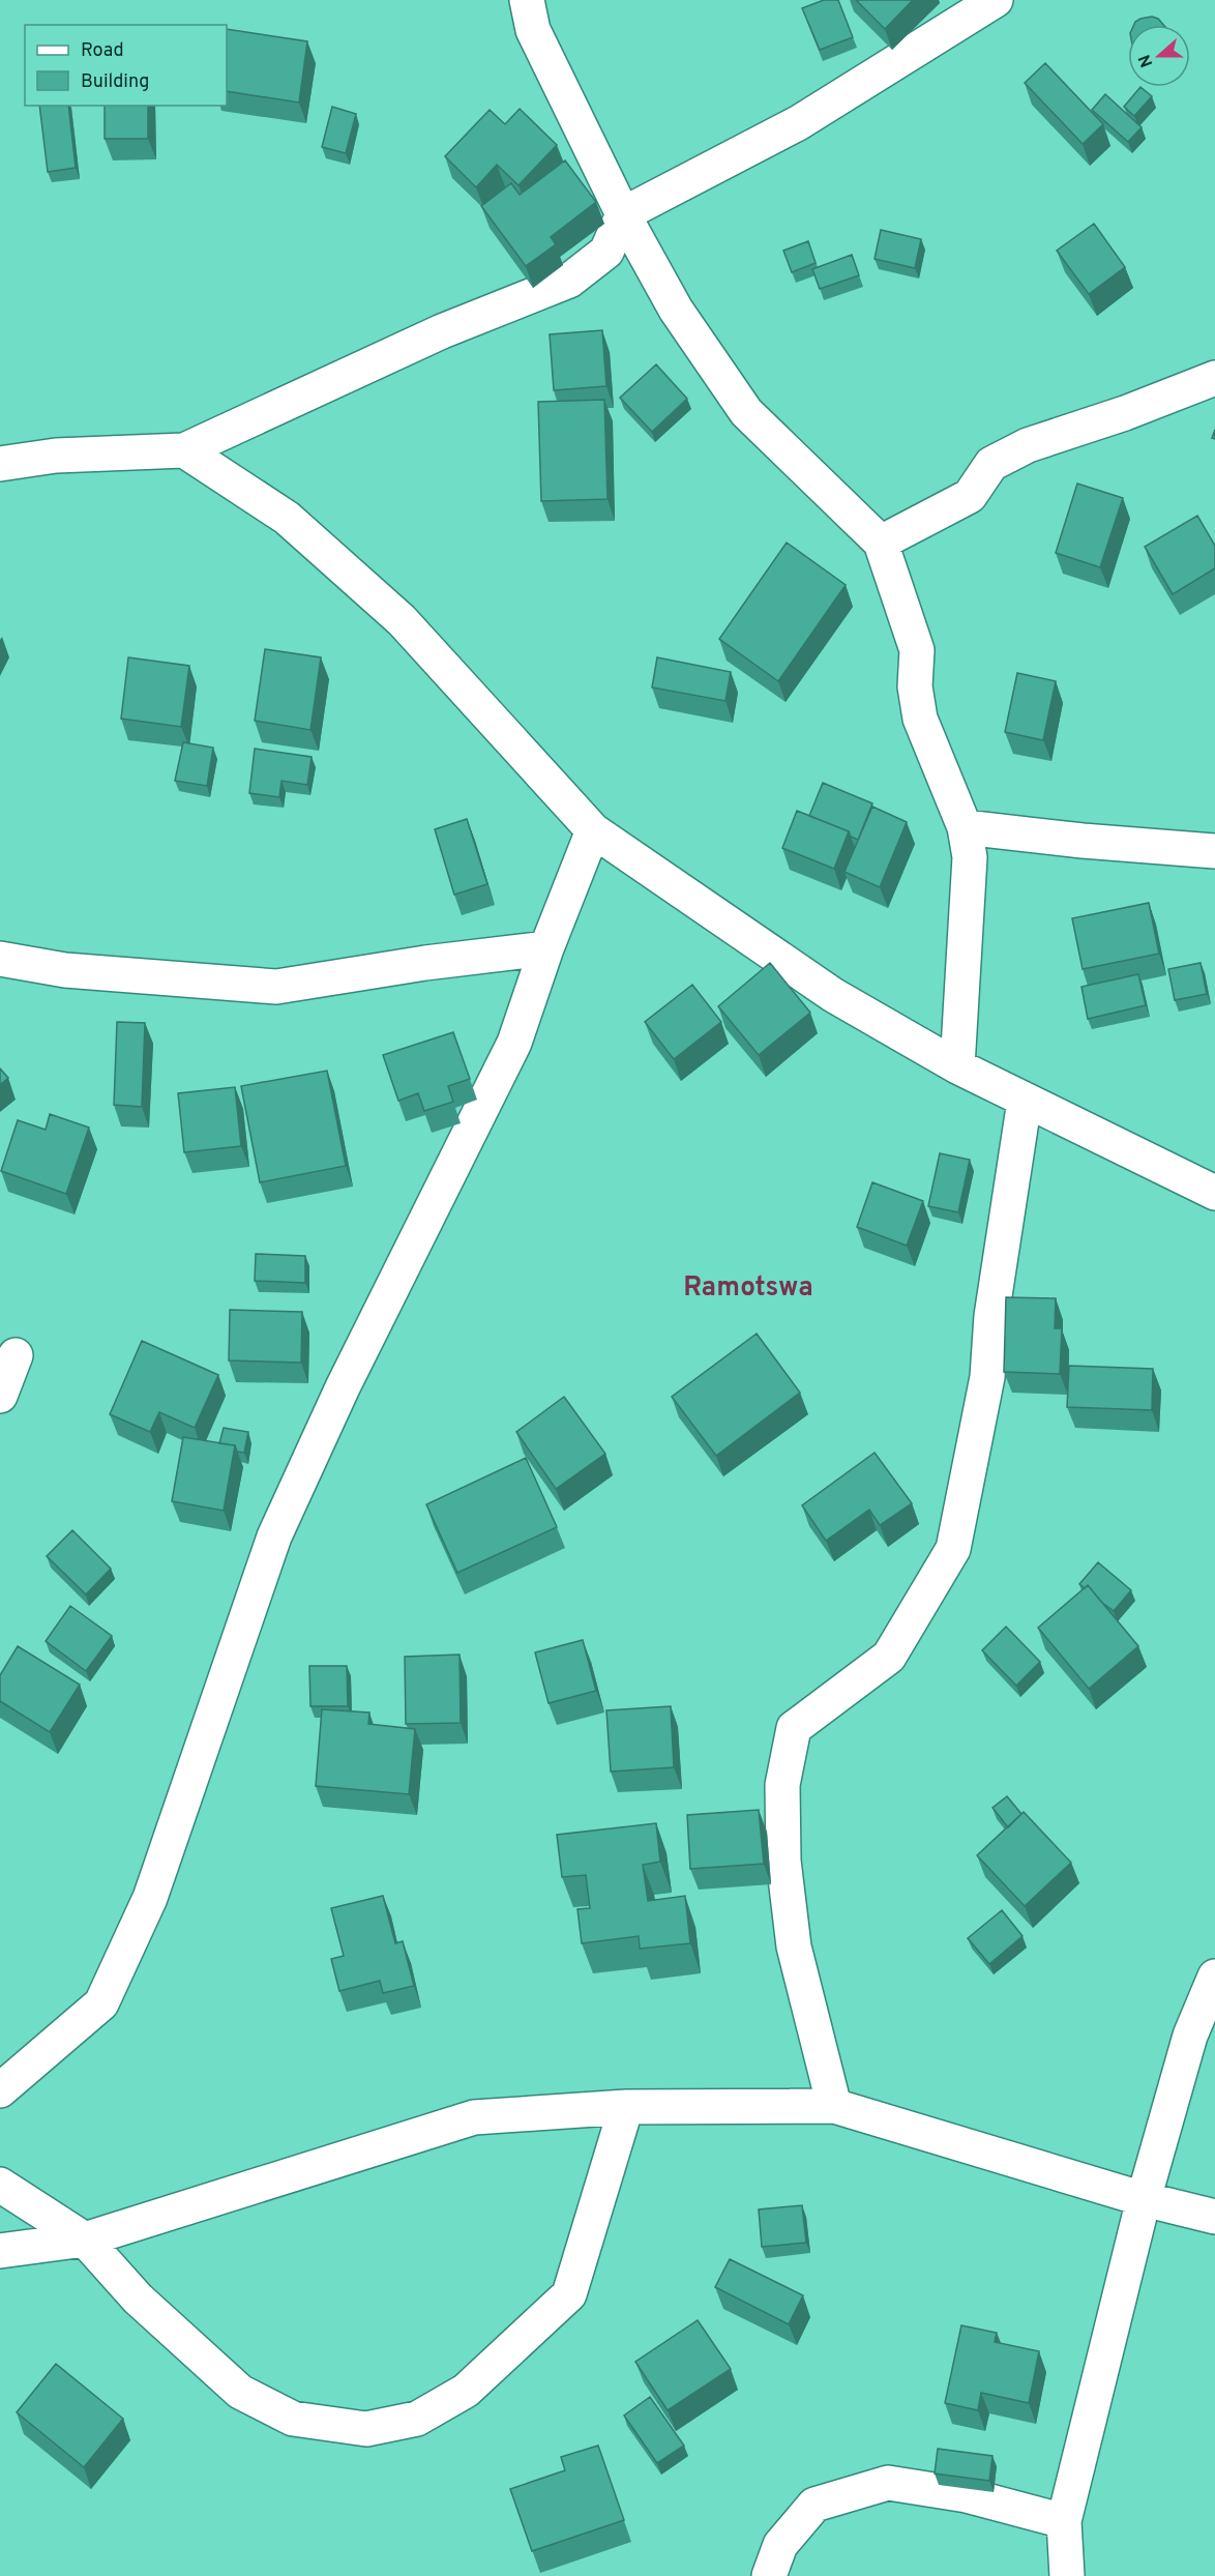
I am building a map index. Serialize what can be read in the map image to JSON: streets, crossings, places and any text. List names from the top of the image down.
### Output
{
  "districts": ["Ramotswa"],
  "legend": ["Road", "Building"],
  "north": "left"
}
